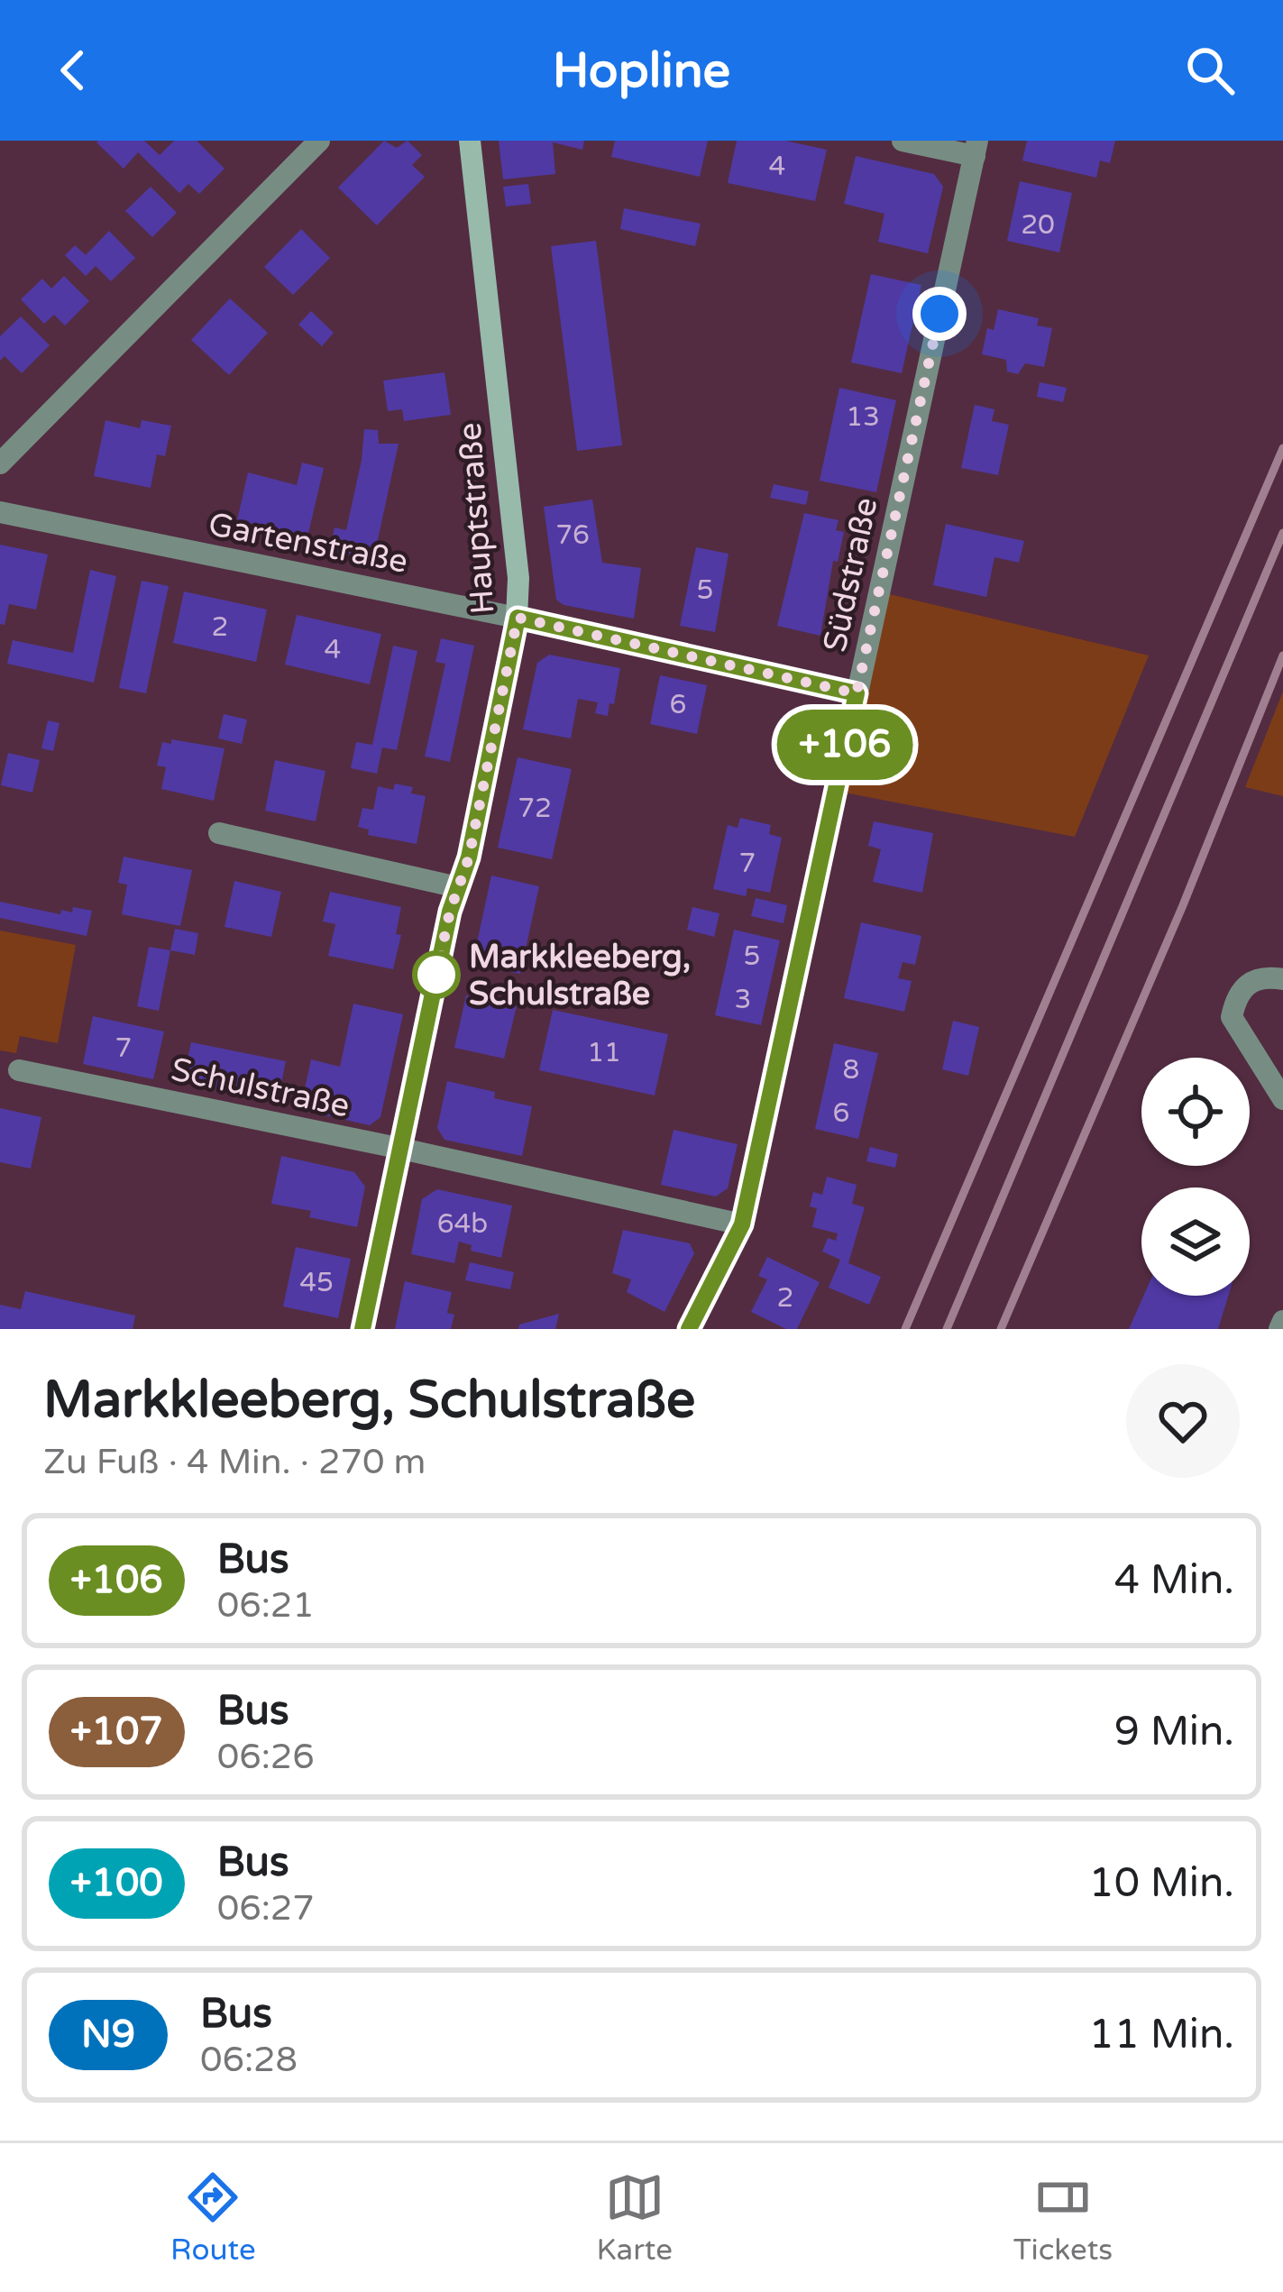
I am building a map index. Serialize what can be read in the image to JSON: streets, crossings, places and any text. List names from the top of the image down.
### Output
{
  "streets": {
    "main road": ["Hauptstraße"],
    "street": ["Gartenstraße", "Südstraße", "Schulstraße"]
  },
  "crossings": [
    ["Hauptstraße", "Gartenstraße"],
    ["Hauptstraße", "Schulstraße"],
    ["Gartenstraße", "Südstraße"],
    ["Südstraße", "Schulstraße"]
  ],
  "places": ["Markkleeberg, Schulstraße"],
  "lines": ["bus line +106"],
  "house_numbers": [
    "4",
    "20",
    "13",
    "76",
    "5",
    "2",
    "4",
    "6",
    "72",
    "7",
    "5",
    "3",
    "7",
    "11",
    "8",
    "6",
    "64b",
    "45",
    "2"
  ],
  "page": {
    "header": "Hopline",
    "on_map": "+106",
    "heading": ["Markkleeberg, Schulstraße", "Zu Fuß · 4 Min. · 270 m"],
    "list": [
      {
        "mark": "+106",
        "name": "Bus",
        "note": "06:21",
        "value": "4 Min."
      },
      {
        "mark": "+107",
        "name": "Bus",
        "note": "06:26",
        "value": "9 Min."
      },
      {
        "mark": "+100",
        "name": "Bus",
        "note": "06:27",
        "value": "10 Min."
      },
      {
        "mark": "N9",
        "name": "Bus",
        "note": "06:28",
        "value": "11 Min."
      }
    ],
    "tabs": ["Route", "Karte", "Tickets"]
  }
}
